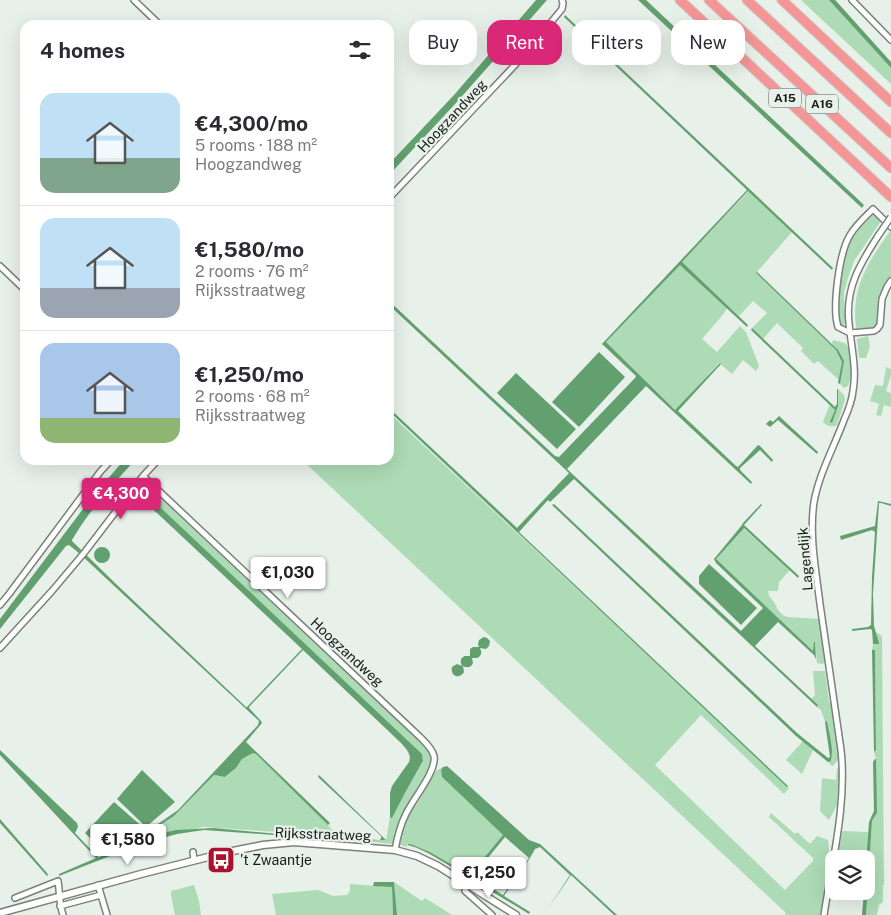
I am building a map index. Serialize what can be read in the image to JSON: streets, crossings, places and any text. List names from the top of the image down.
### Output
{
  "streets": {
    "highway": ["A15", "A16"],
    "street": ["Hoogzandweg", "Lagendijk", "Rijksstraatweg"]
  },
  "crossings": [
    ["Hoogzandweg", "Rijksstraatweg"]
  ],
  "places": {
    "bus stop": ["'t Zwaantje"]
  },
  "page": {
    "chip": [
      "Buy",
      "Rent",
      "Filters",
      "New"
    ],
    "heading": "4 homes",
    "list": [
      {
        "name": "€4,300/mo",
        "note": "5 rooms · 188 m² · Hoogzandweg"
      },
      {
        "name": "€1,580/mo",
        "note": "2 rooms · 76 m² · Rijksstraatweg"
      },
      {
        "name": "€1,250/mo",
        "note": "2 rooms · 68 m² · Rijksstraatweg"
      }
    ],
    "price": [
      "€4,300",
      "€1,030",
      "€1,580",
      "€1,250"
    ]
  }
}
